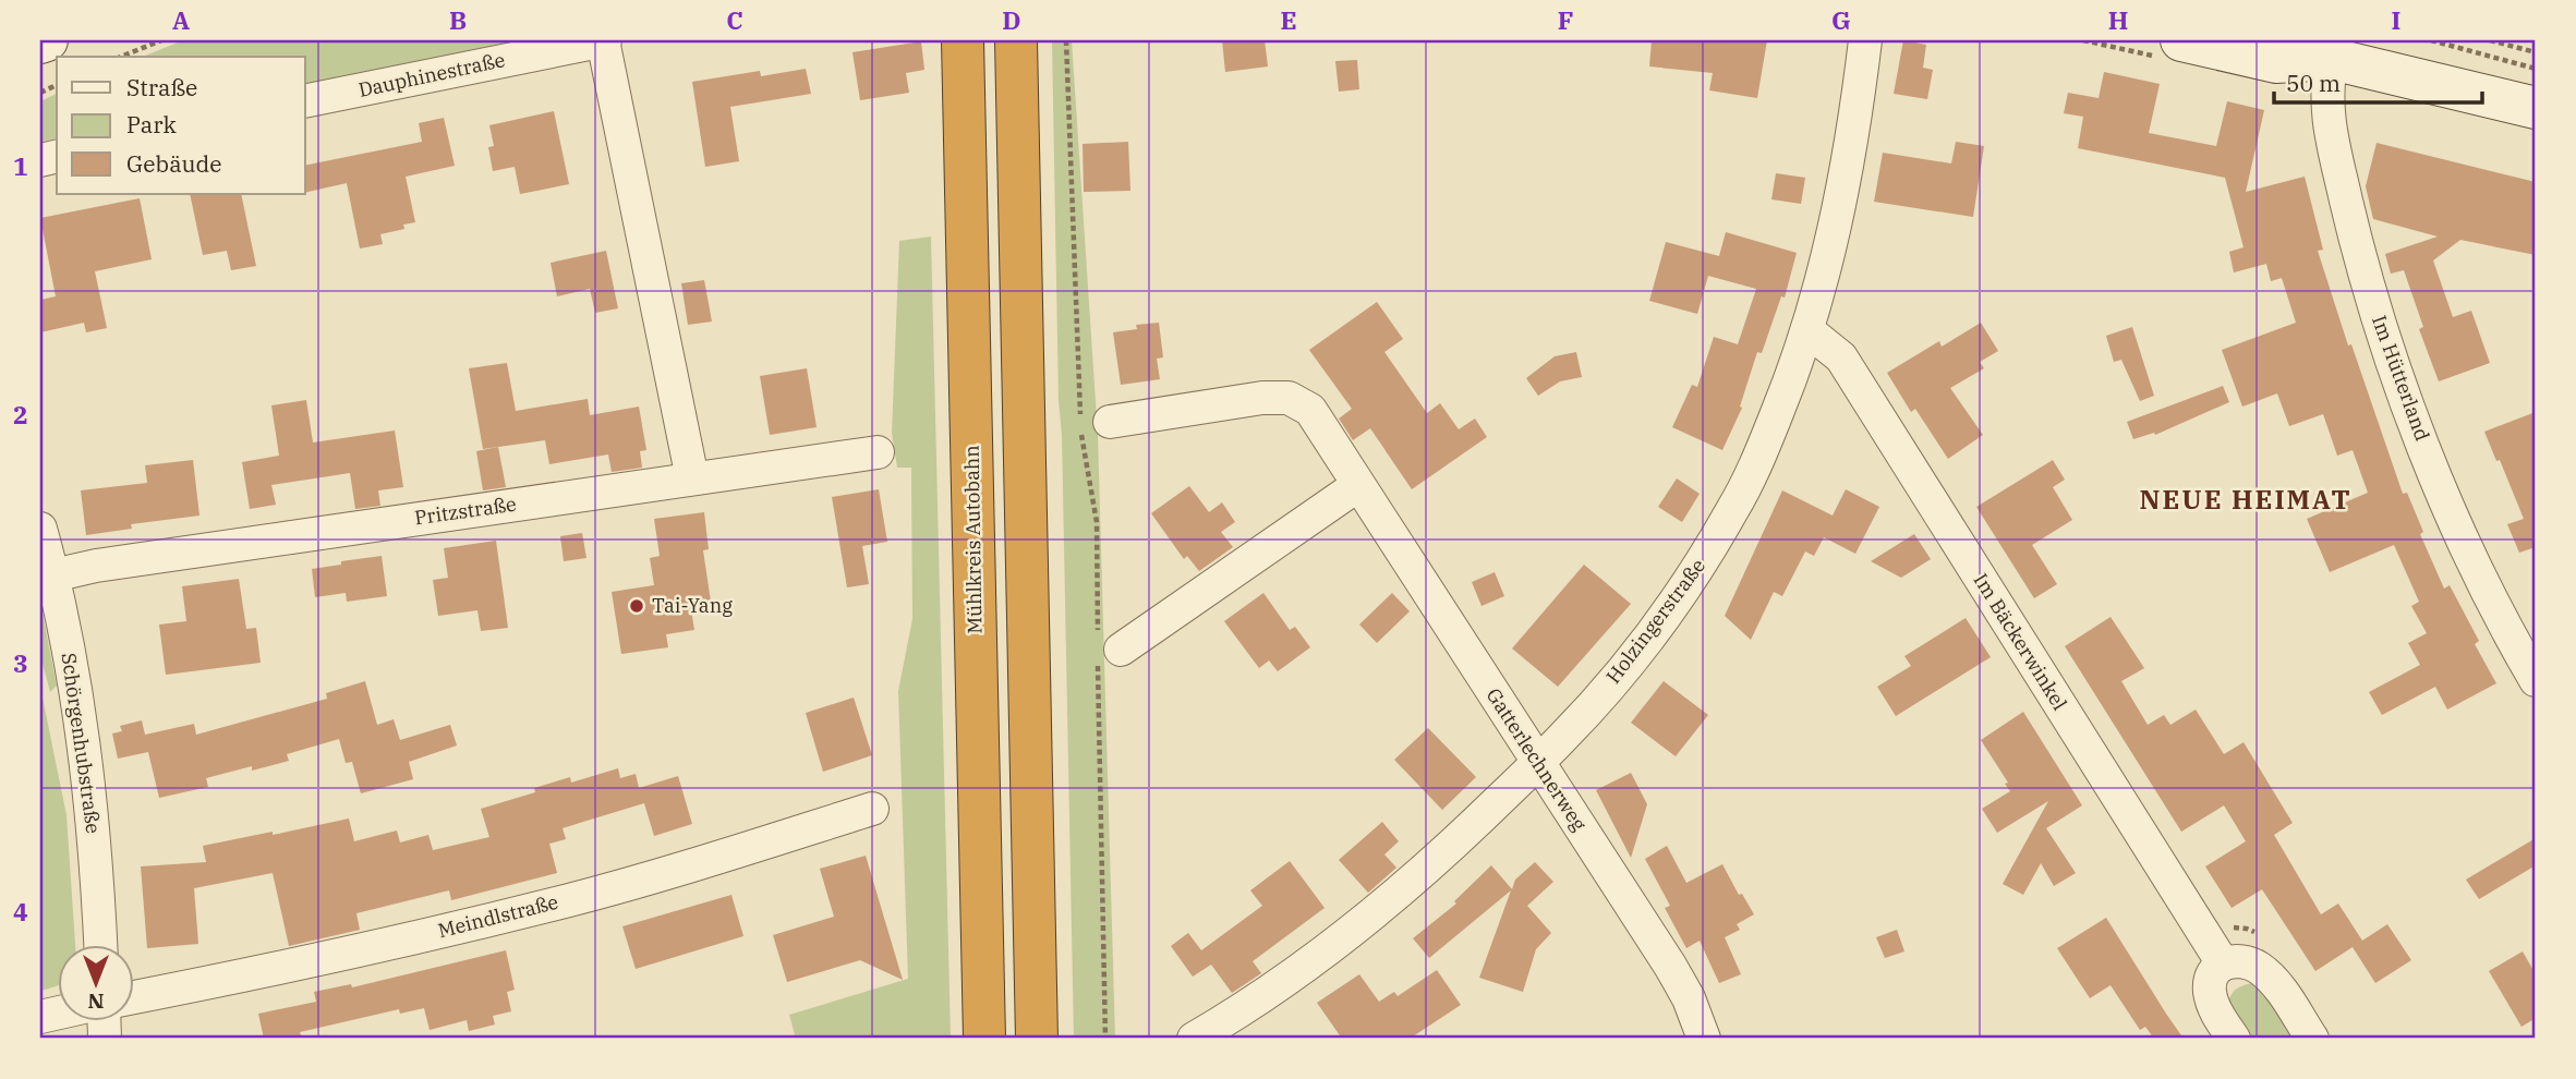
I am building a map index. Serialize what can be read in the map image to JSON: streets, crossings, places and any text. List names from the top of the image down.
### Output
{
  "streets": {
    "highway": ["Mühlkreis Autobahn"],
    "street": [
      "Dauphinestraße",
      "Im Hütterland",
      "Pritzstraße",
      "Holzingerstraße",
      "Im Bäckerwinkel",
      "Schörgenhubstraße",
      "Gatterlechnerweg",
      "Meindlstraße"
    ]
  },
  "crossings": [
    ["Pritzstraße", "Schörgenhubstraße"],
    ["Holzingerstraße", "Im Bäckerwinkel"],
    ["Holzingerstraße", "Gatterlechnerweg"]
  ],
  "districts": ["NEUE HEIMAT"],
  "places": ["Tai-Yang"],
  "legend": ["Straße", "Park", "Gebäude"],
  "scale_bar": "50 m",
  "north": "bottom",
  "grid": {
    "columns": [
      "A",
      "B",
      "C",
      "D",
      "E",
      "F",
      "G",
      "H",
      "I"
    ],
    "rows": [
      "1",
      "2",
      "3",
      "4"
    ]
  }
}
